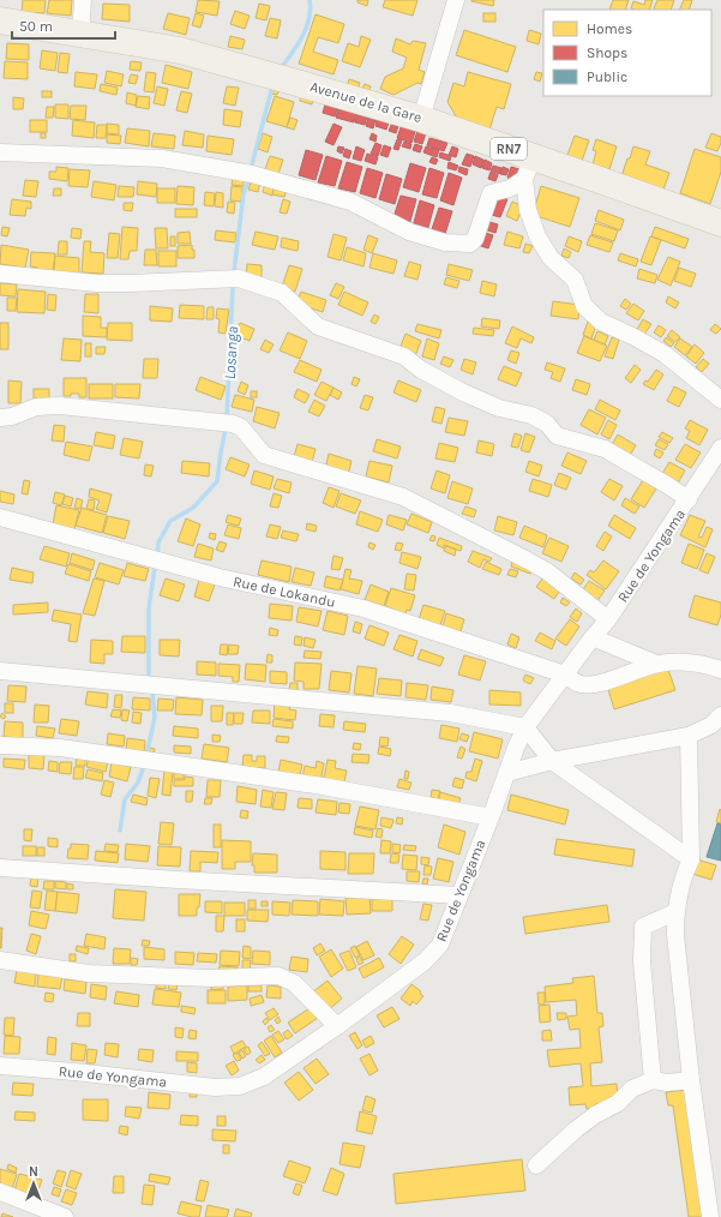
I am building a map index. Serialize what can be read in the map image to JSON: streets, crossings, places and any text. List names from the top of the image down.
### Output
{
  "streets": {
    "main road": ["Avenue de la Gare", "RN7"],
    "street": ["Rue de Yongama", "Rue de Lokandu"]
  },
  "crossings": [
    ["Rue de Yongama", "Rue de Lokandu"]
  ],
  "water": ["Losanga"],
  "legend": ["Homes", "Shops", "Public"],
  "scale_bar": "50 m",
  "north": "top"
}
